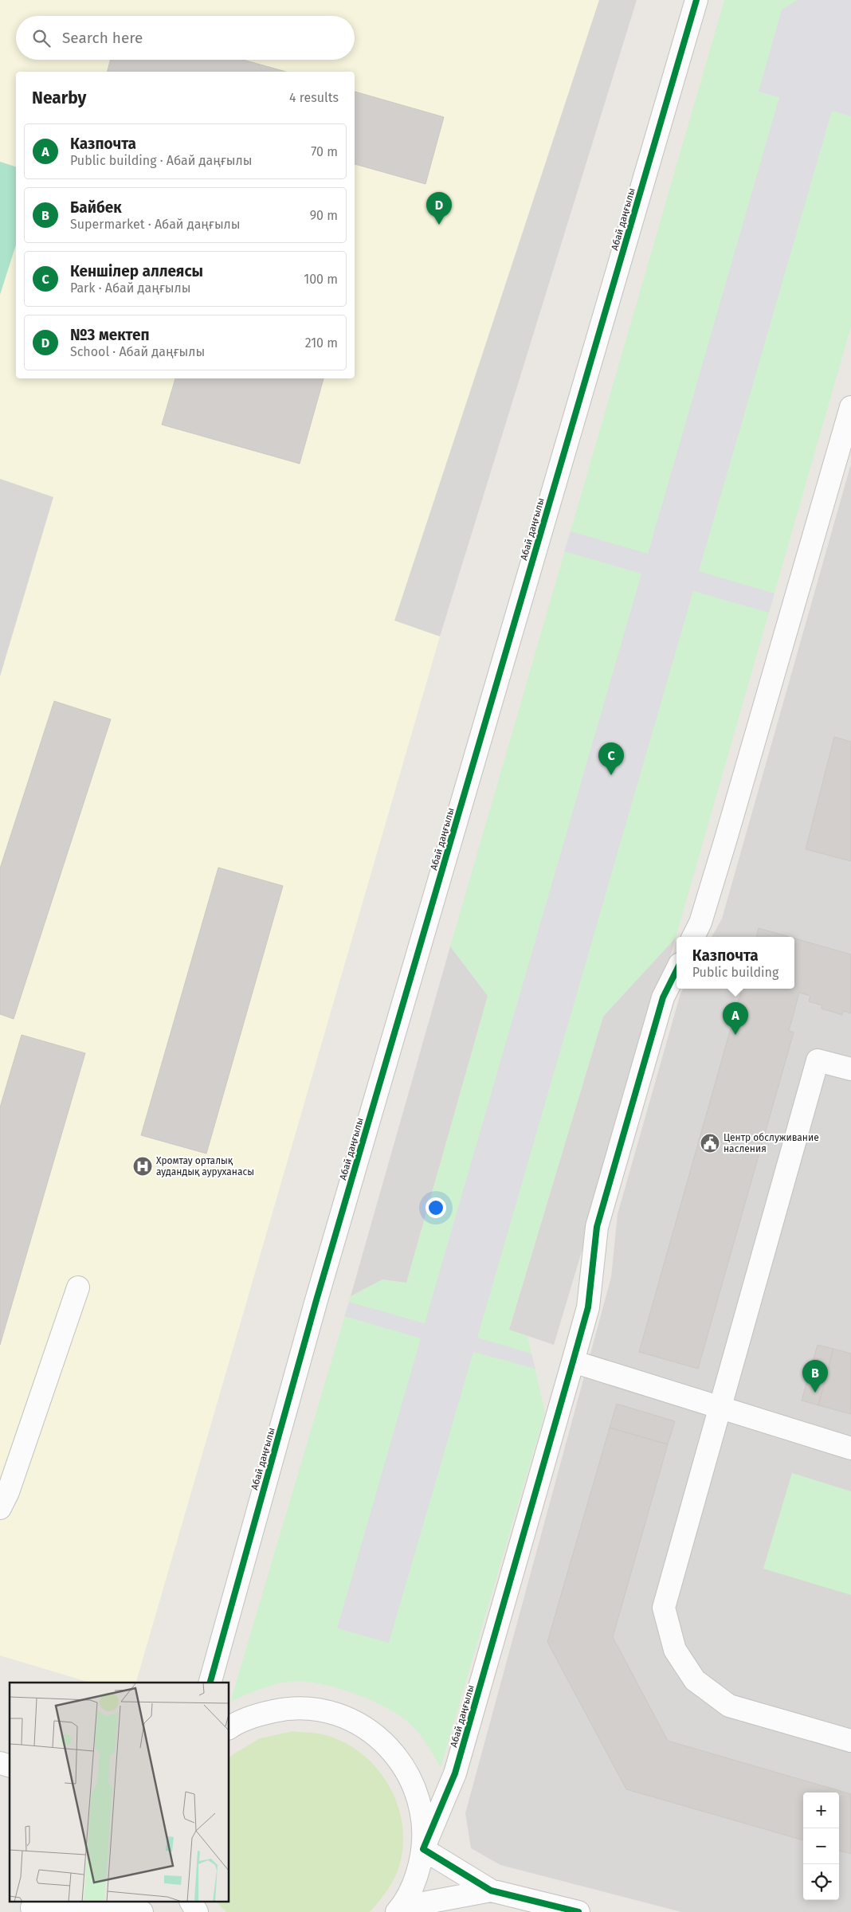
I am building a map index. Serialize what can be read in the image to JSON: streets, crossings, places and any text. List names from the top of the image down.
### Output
{
  "streets": {
    "street": ["Абай даңғылы"]
  },
  "places": {
    "public building": ["Центр обслуживание насления"],
    "hospital": ["Хромтау орталық аудандық ауруханасы"]
  },
  "page": {
    "search": "Search here",
    "heading": ["Nearby", "4 results"],
    "list": [
      {
        "mark": "A",
        "name": "Казпочта",
        "note": "Public building · Абай даңғылы",
        "value": "70 m"
      },
      {
        "mark": "B",
        "name": "Байбек",
        "note": "Supermarket · Абай даңғылы",
        "value": "90 m"
      },
      {
        "mark": "C",
        "name": "Кеншілер аллеясы",
        "note": "Park · Абай даңғылы",
        "value": "100 m"
      },
      {
        "mark": "D",
        "name": "№3 мектеп",
        "note": "School · Абай даңғылы",
        "value": "210 m"
      }
    ],
    "pins": [
      "D",
      "C",
      "A",
      "B"
    ],
    "popup": ["Казпочта", "Public building"],
    "map_buttons": ["+", "−"]
  }
}
